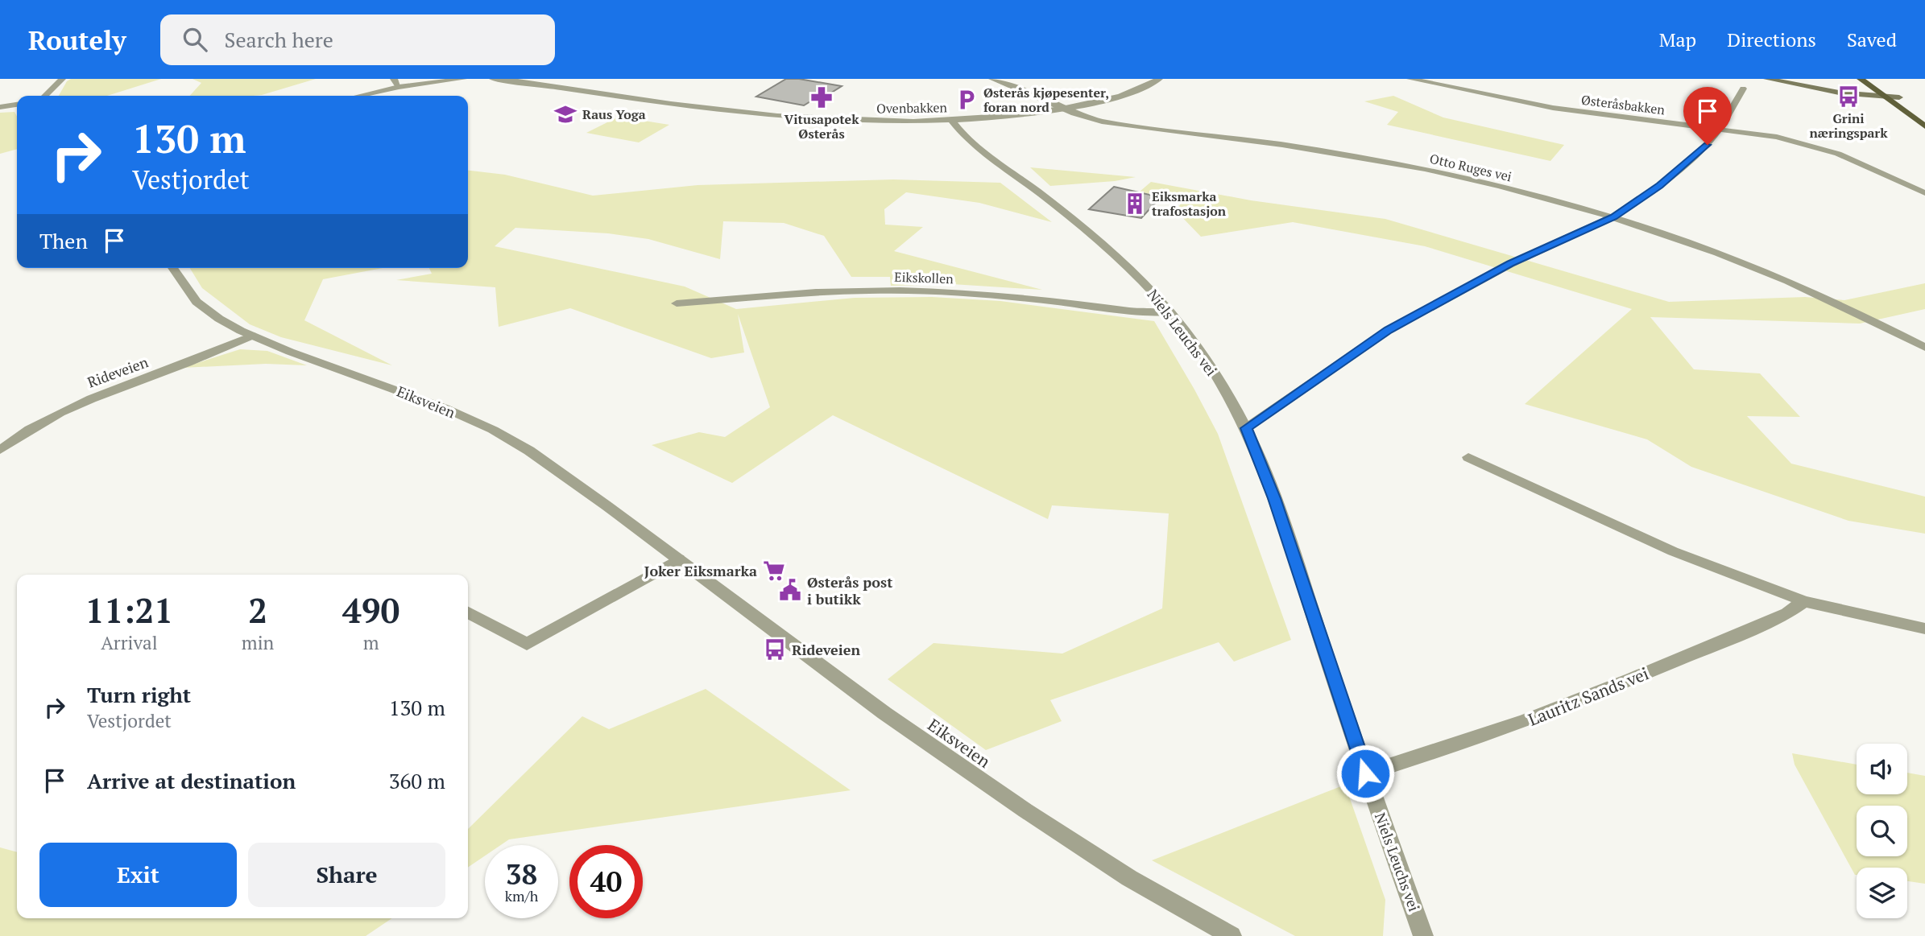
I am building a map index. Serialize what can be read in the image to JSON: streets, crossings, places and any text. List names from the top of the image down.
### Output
{
  "streets": {
    "street": [
      "Østeråsbakken",
      "Ovenbakken",
      "Otto Ruges vei",
      "Eikskollen",
      "Niels Leuchs vei",
      "Rideveien",
      "Eiksveien",
      "Lauritz Sands vei"
    ]
  },
  "crossings": [
    ["Ovenbakken", "Otto Ruges vei"],
    ["Ovenbakken", "Niels Leuchs vei"],
    ["Eikskollen", "Niels Leuchs vei"],
    ["Niels Leuchs vei", "Lauritz Sands vei"],
    ["Rideveien", "Eiksveien"]
  ],
  "places": {
    "bus stop": ["Grini næringspark", "Rideveien"],
    "pharmacy": ["Vitusapotek Østerås"],
    "parking": ["Østerås kjøpesenter, foran nord"],
    "school or university": ["Raus Yoga"],
    "building": ["Eiksmarka trafostasjon"],
    "supermarket": ["Joker Eiksmarka"],
    "public building": ["Østerås post i butikk"]
  },
  "page": {
    "header": "Routely",
    "search": "Search here",
    "nav": ["Map", "Directions", "Saved"],
    "turn": ["130 m", "Vestjordet"],
    "then": "Then",
    "eta": [
      "11:21",
      "Arrival",
      "2",
      "min",
      "490",
      "m"
    ],
    "list": [
      {
        "name": "Turn right",
        "note": "Vestjordet",
        "value": "130 m"
      },
      {
        "name": "Arrive at destination",
        "value": "360 m"
      }
    ],
    "buttons": ["Exit", "Share"],
    "speed": "38 km/h",
    "limit": "40"
  }
}
